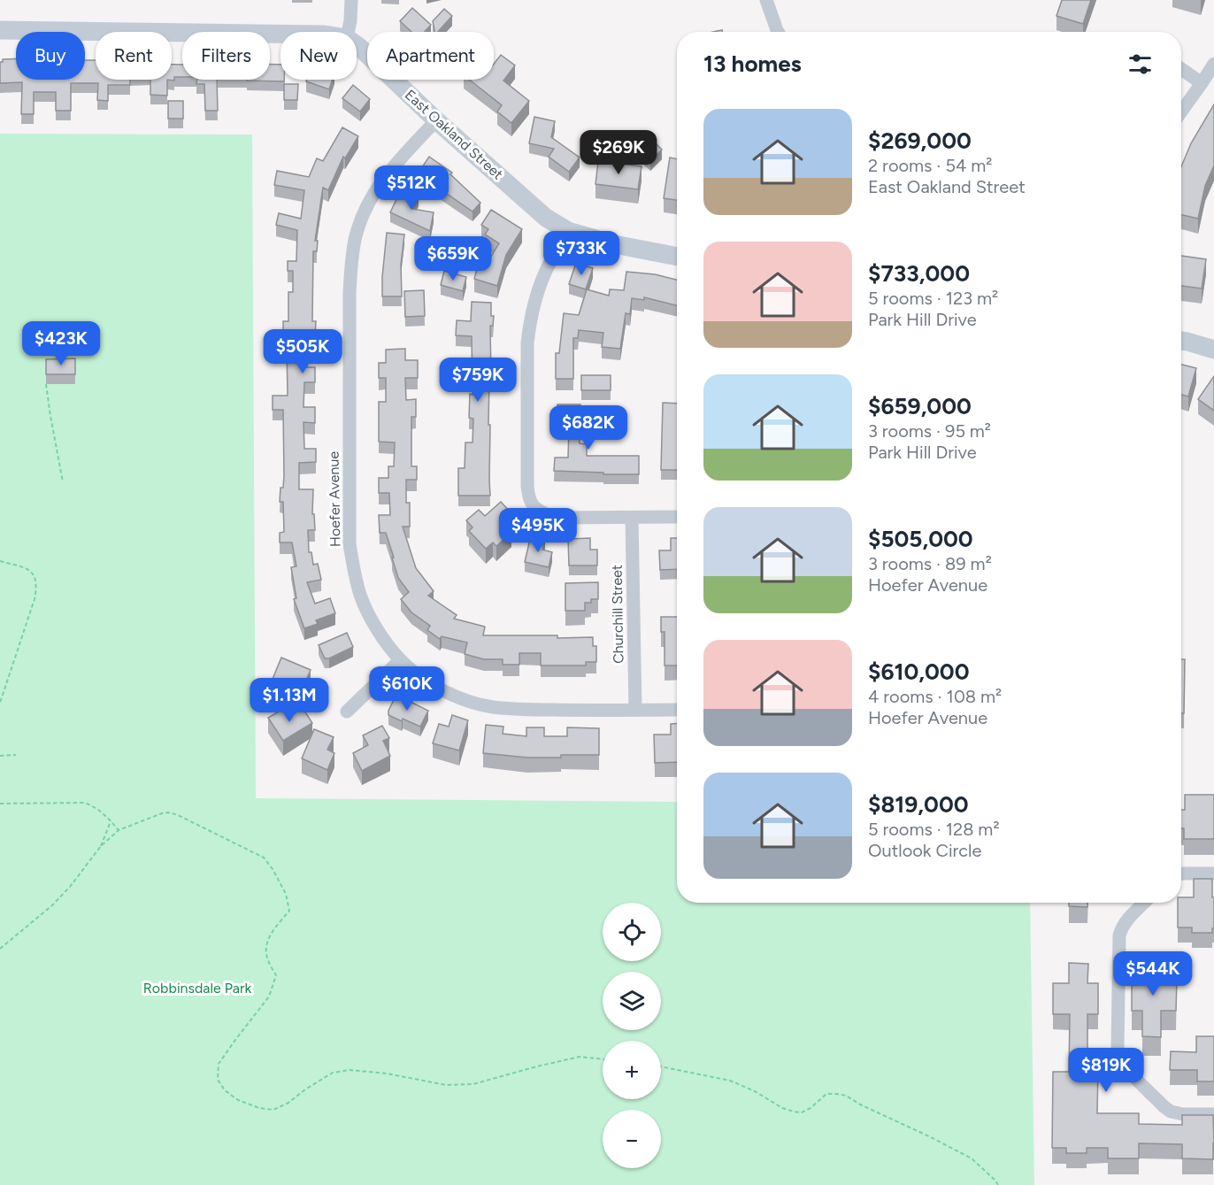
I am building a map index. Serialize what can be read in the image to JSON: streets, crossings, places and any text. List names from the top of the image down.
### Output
{
  "streets": {
    "street": ["East Oakland Street", "Hoefer Avenue", "Churchill Street"]
  },
  "crossings": [
    ["East Oakland Street", "Hoefer Avenue"],
    ["Hoefer Avenue", "Churchill Street"]
  ],
  "parks": ["Robbinsdale Park"],
  "page": {
    "chip": [
      "Buy",
      "Rent",
      "Filters",
      "New",
      "Apartment"
    ],
    "heading": "13 homes",
    "list": [
      {
        "name": "$269,000",
        "note": "2 rooms · 54 m² · East Oakland Street"
      },
      {
        "name": "$733,000",
        "note": "5 rooms · 123 m² · Park Hill Drive"
      },
      {
        "name": "$659,000",
        "note": "3 rooms · 95 m² · Park Hill Drive"
      },
      {
        "name": "$505,000",
        "note": "3 rooms · 89 m² · Hoefer Avenue"
      },
      {
        "name": "$610,000",
        "note": "4 rooms · 108 m² · Hoefer Avenue"
      },
      {
        "name": "$819,000",
        "note": "5 rooms · 128 m² · Outlook Circle"
      }
    ],
    "price": [
      "$269K",
      "$512K",
      "$733K",
      "$659K",
      "$423K",
      "$505K",
      "$759K",
      "$682K",
      "$495K",
      "$610K",
      "$1.13M",
      "$544K",
      "$819K"
    ],
    "map_buttons": ["+", "−"]
  }
}
